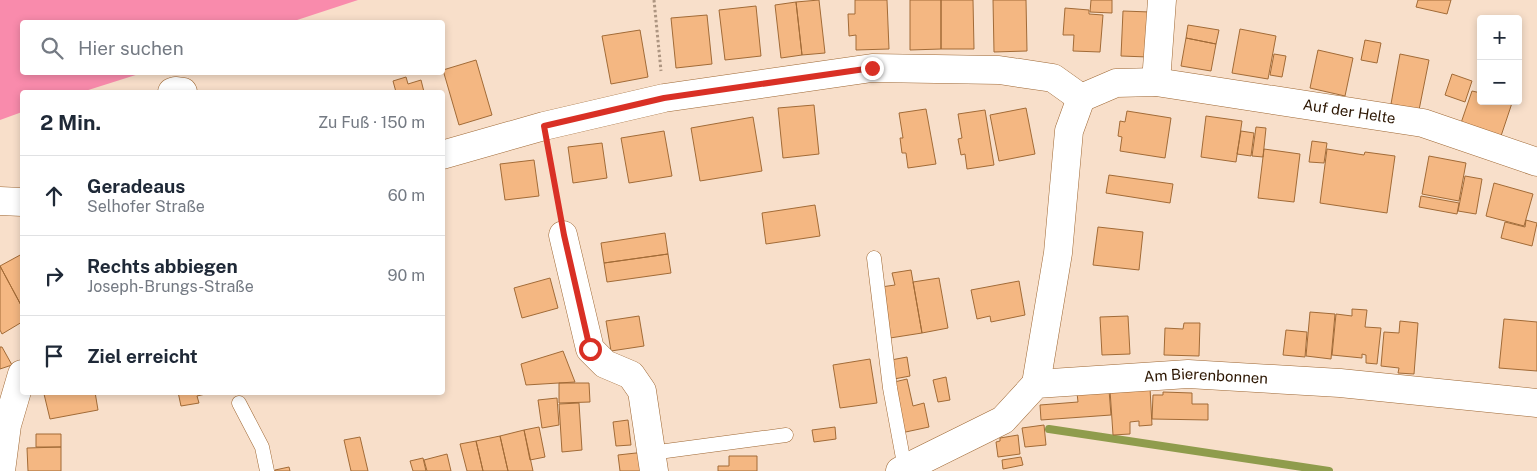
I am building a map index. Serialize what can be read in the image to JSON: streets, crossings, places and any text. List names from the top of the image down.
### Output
{
  "streets": {
    "street": ["Auf der Helte", "Am Bierenbonnen"]
  },
  "page": {
    "map_buttons": ["+", "−"],
    "search": "Hier suchen",
    "heading": ["2 Min.", "Zu Fuß · 150 m"],
    "list": [
      ["Geradeaus", "Selhofer Straße", "60 m"],
      ["Rechts abbiegen", "Joseph-Brungs-Straße", "90 m"],
      "Ziel erreicht"
    ]
  }
}
